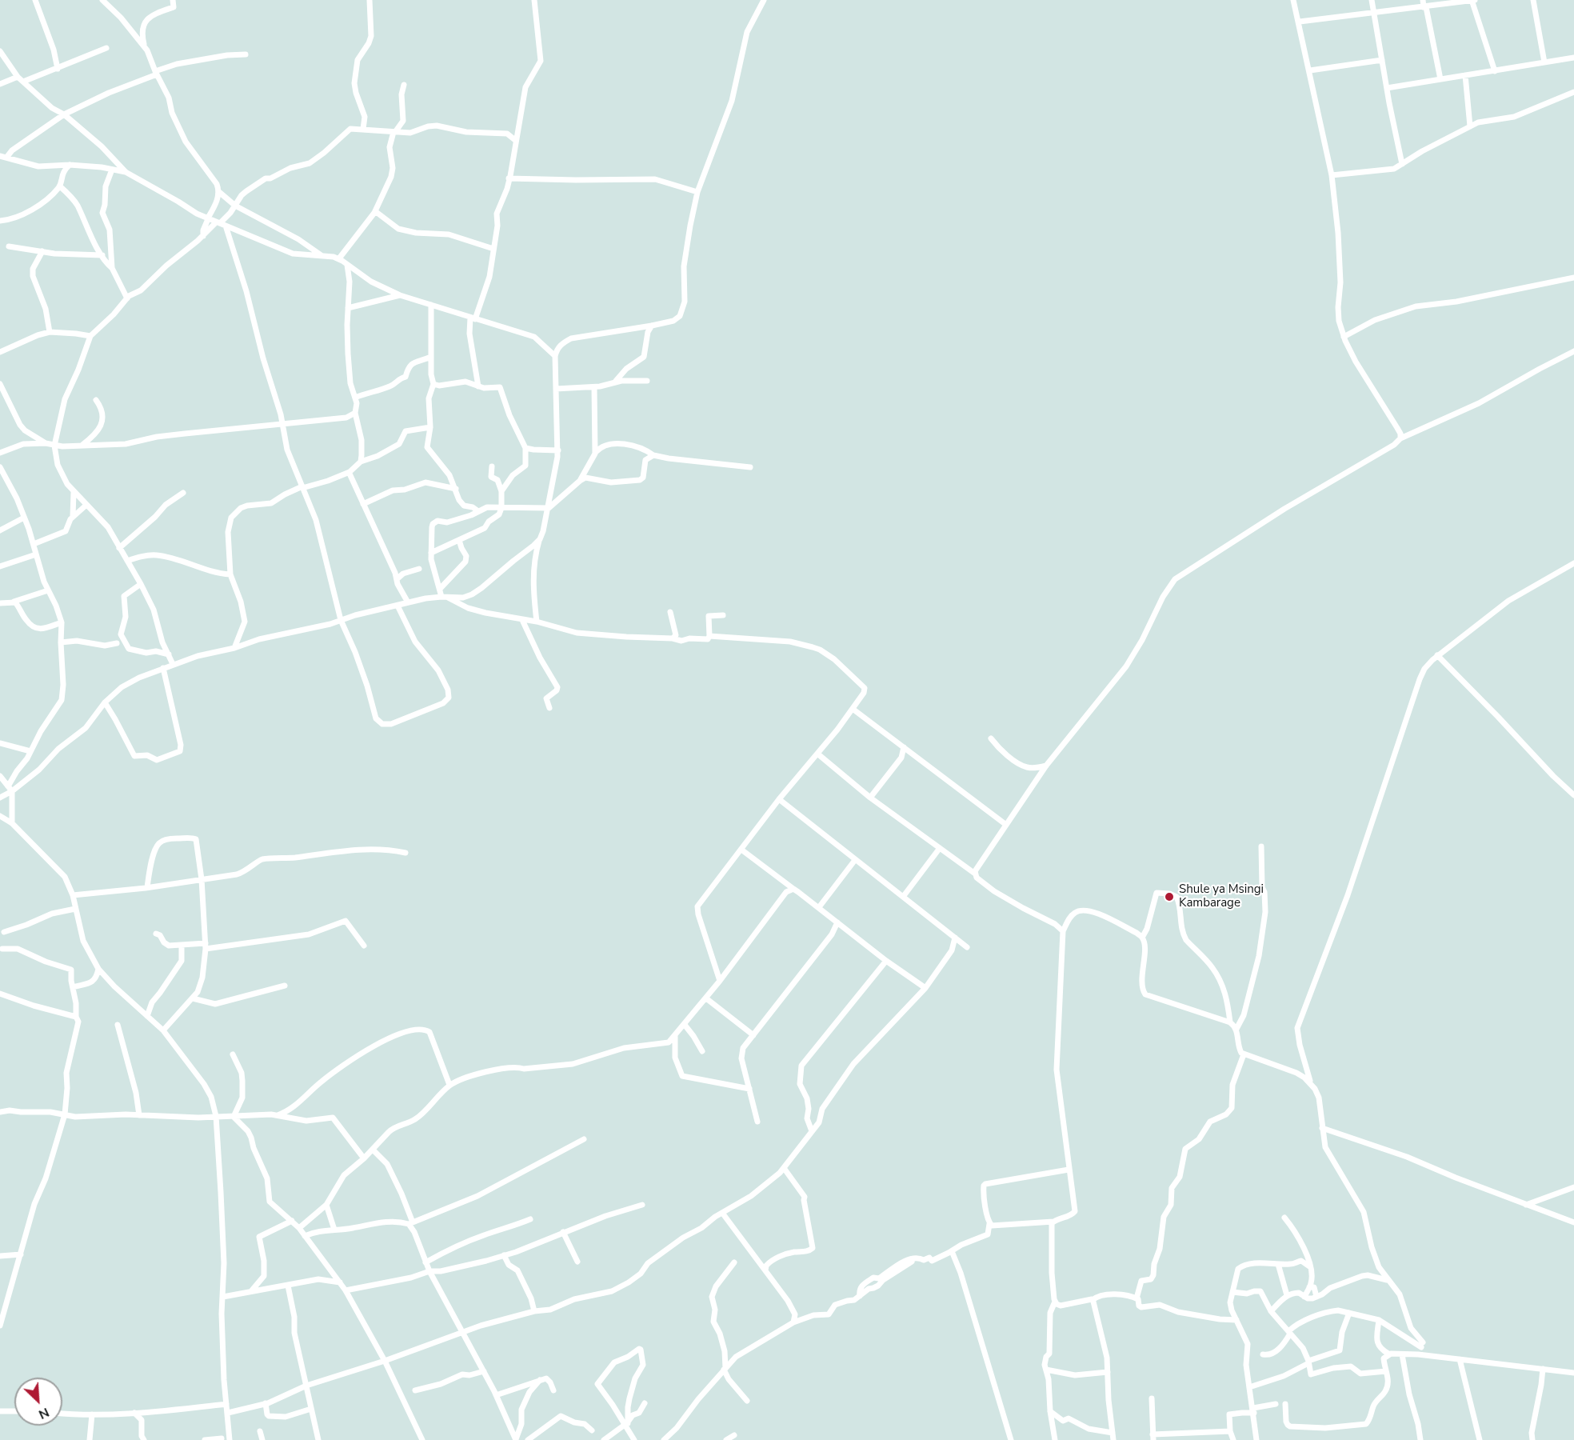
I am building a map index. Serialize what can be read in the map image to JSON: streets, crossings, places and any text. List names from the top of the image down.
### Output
{
  "places": ["Shule ya Msingi Kambarage"],
  "north": "bottom right"
}
